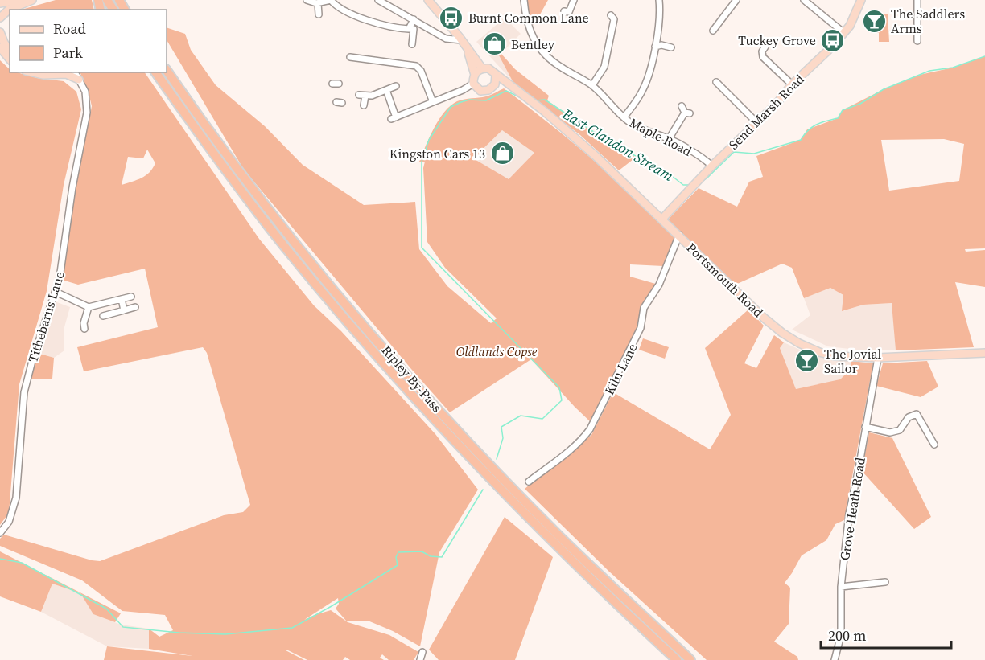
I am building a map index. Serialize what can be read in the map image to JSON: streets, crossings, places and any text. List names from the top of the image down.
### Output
{
  "streets": {
    "highway": ["Ripley By-Pass"],
    "main road": ["Send Marsh Road", "Portsmouth Road"],
    "street": [
      "Maple Road",
      "Tithebarns Lane",
      "Kiln Lane",
      "Grove Heath Road"
    ]
  },
  "crossings": [
    ["Send Marsh Road", "Maple Road"],
    ["Send Marsh Road", "Portsmouth Road"],
    ["Portsmouth Road", "Kiln Lane"],
    ["Portsmouth Road", "Grove Heath Road"]
  ],
  "water": ["East Clandon Stream"],
  "parks": ["Oldlands Copse"],
  "places": {
    "bus stop": ["Burnt Common Lane", "Tuckey Grove"],
    "bar": ["The Saddlers Arms", "The Jovial Sailor"],
    "shop": ["Bentley", "Kingston Cars 13"]
  },
  "legend": ["Road", "Park"],
  "scale_bar": "200 m"
}
